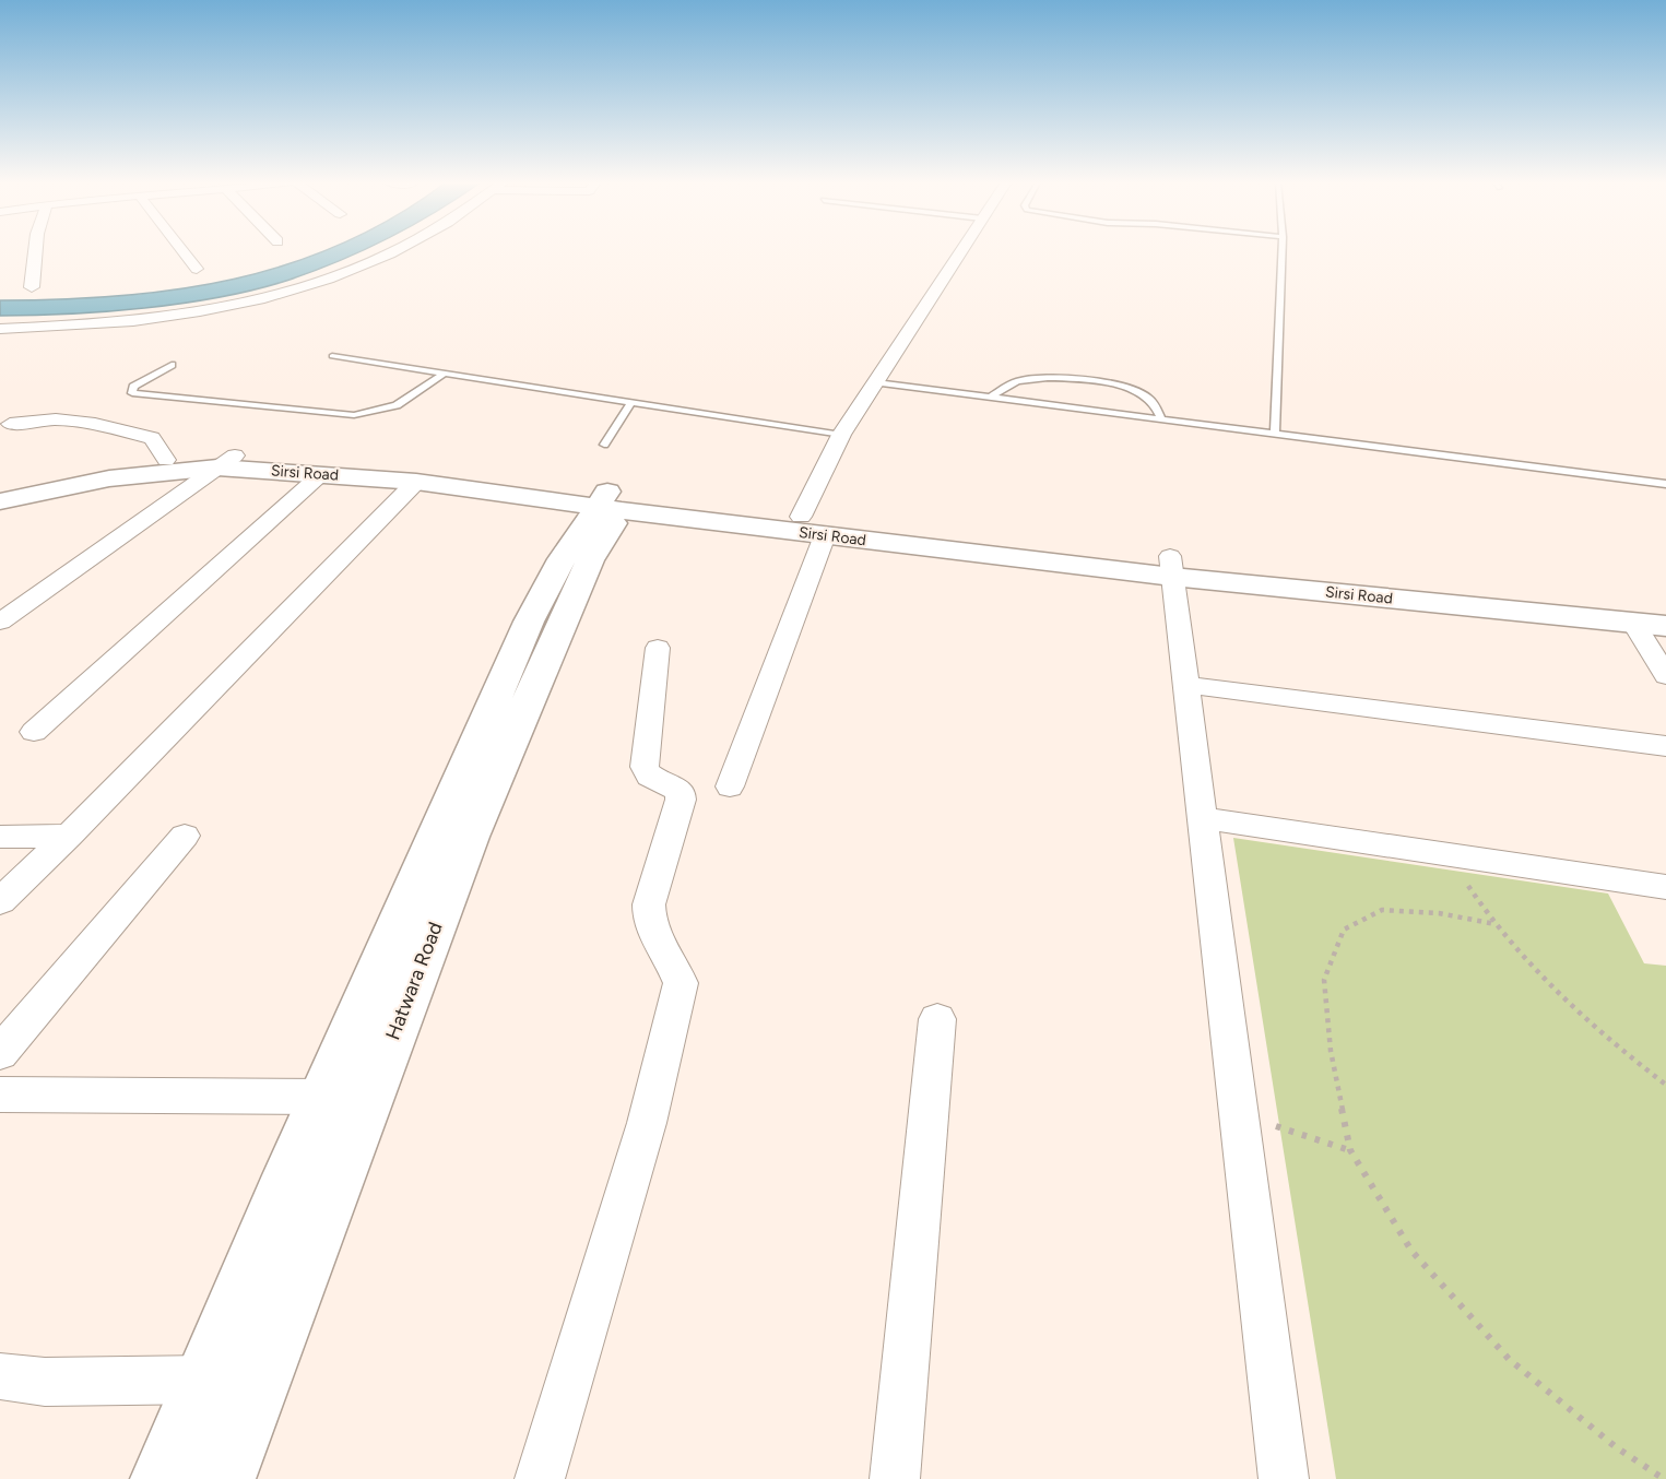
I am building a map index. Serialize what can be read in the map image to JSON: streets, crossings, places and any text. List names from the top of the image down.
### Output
{
  "streets": {
    "street": ["Sirsi Road", "Hatwara Road"]
  },
  "crossings": [
    ["Sirsi Road", "Hatwara Road"]
  ]
}
